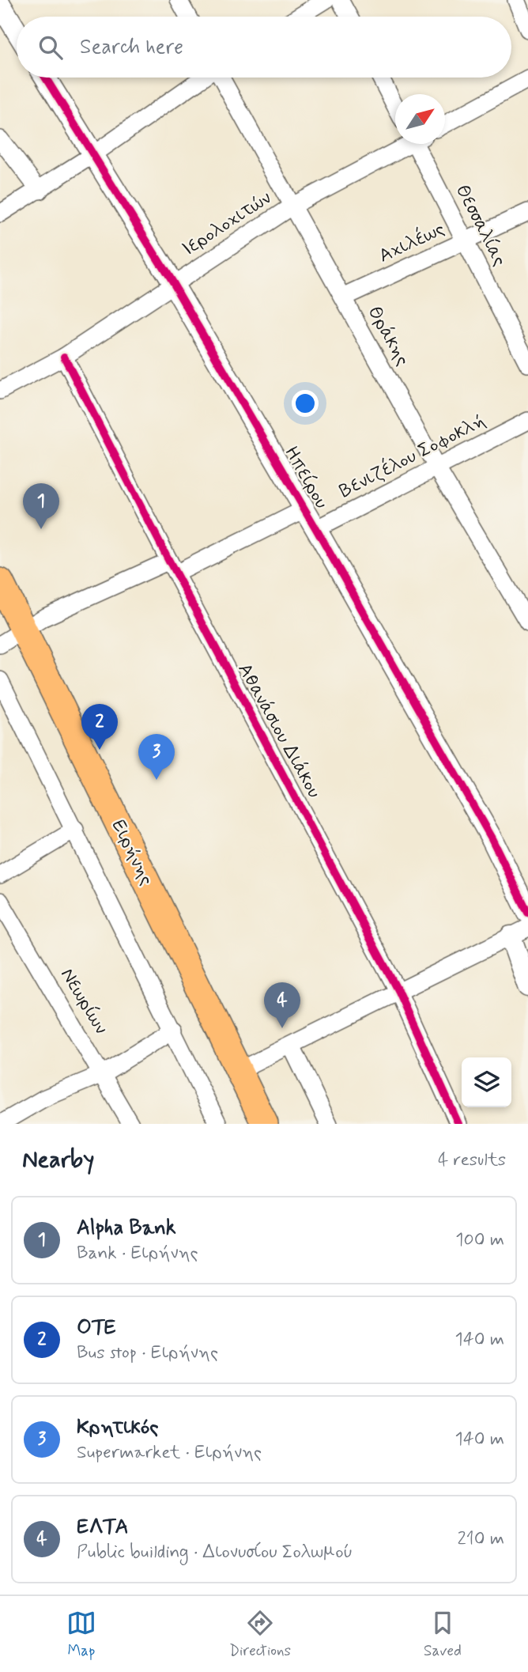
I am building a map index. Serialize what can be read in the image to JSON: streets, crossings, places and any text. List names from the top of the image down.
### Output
{
  "streets": {
    "main road": ["Ειρήνης"],
    "street": [
      "Ιερολοχιτών",
      "Θεσσαλίας",
      "Αχιλέως",
      "Θράκης",
      "Βενιζέλου Σοφοκλή",
      "Ηπείρου",
      "Αθανάσιου Διάκου",
      "Νεωρίων"
    ]
  },
  "crossings": [
    ["Ιερολοχιτών", "Θράκης"],
    ["Ιερολοχιτών", "Ηπείρου"],
    ["Ιερολοχιτών", "Αθανάσιου Διάκου"],
    ["Θεσσαλίας", "Αχιλέως"],
    ["Αχιλέως", "Θράκης"],
    ["Θράκης", "Βενιζέλου Σοφοκλή"],
    ["Βενιζέλου Σοφοκλή", "Ηπείρου"]
  ],
  "north": "top right",
  "page": {
    "search": "Search here",
    "pins": [
      "1",
      "2",
      "3",
      "4"
    ],
    "heading": ["Nearby", "4 results"],
    "list": [
      {
        "mark": "1",
        "name": "Alpha Bank",
        "note": "Bank · Ειρήνης",
        "value": "100 m"
      },
      {
        "mark": "2",
        "name": "ΟΤΕ",
        "note": "Bus stop · Ειρήνης",
        "value": "140 m"
      },
      {
        "mark": "3",
        "name": "Κρητικός",
        "note": "Supermarket · Ειρήνης",
        "value": "140 m"
      },
      {
        "mark": "4",
        "name": "ΕΛΤΑ",
        "note": "Public building · Διονυσίου Σολωμού",
        "value": "210 m"
      }
    ],
    "nav": ["Map", "Directions", "Saved"]
  }
}
